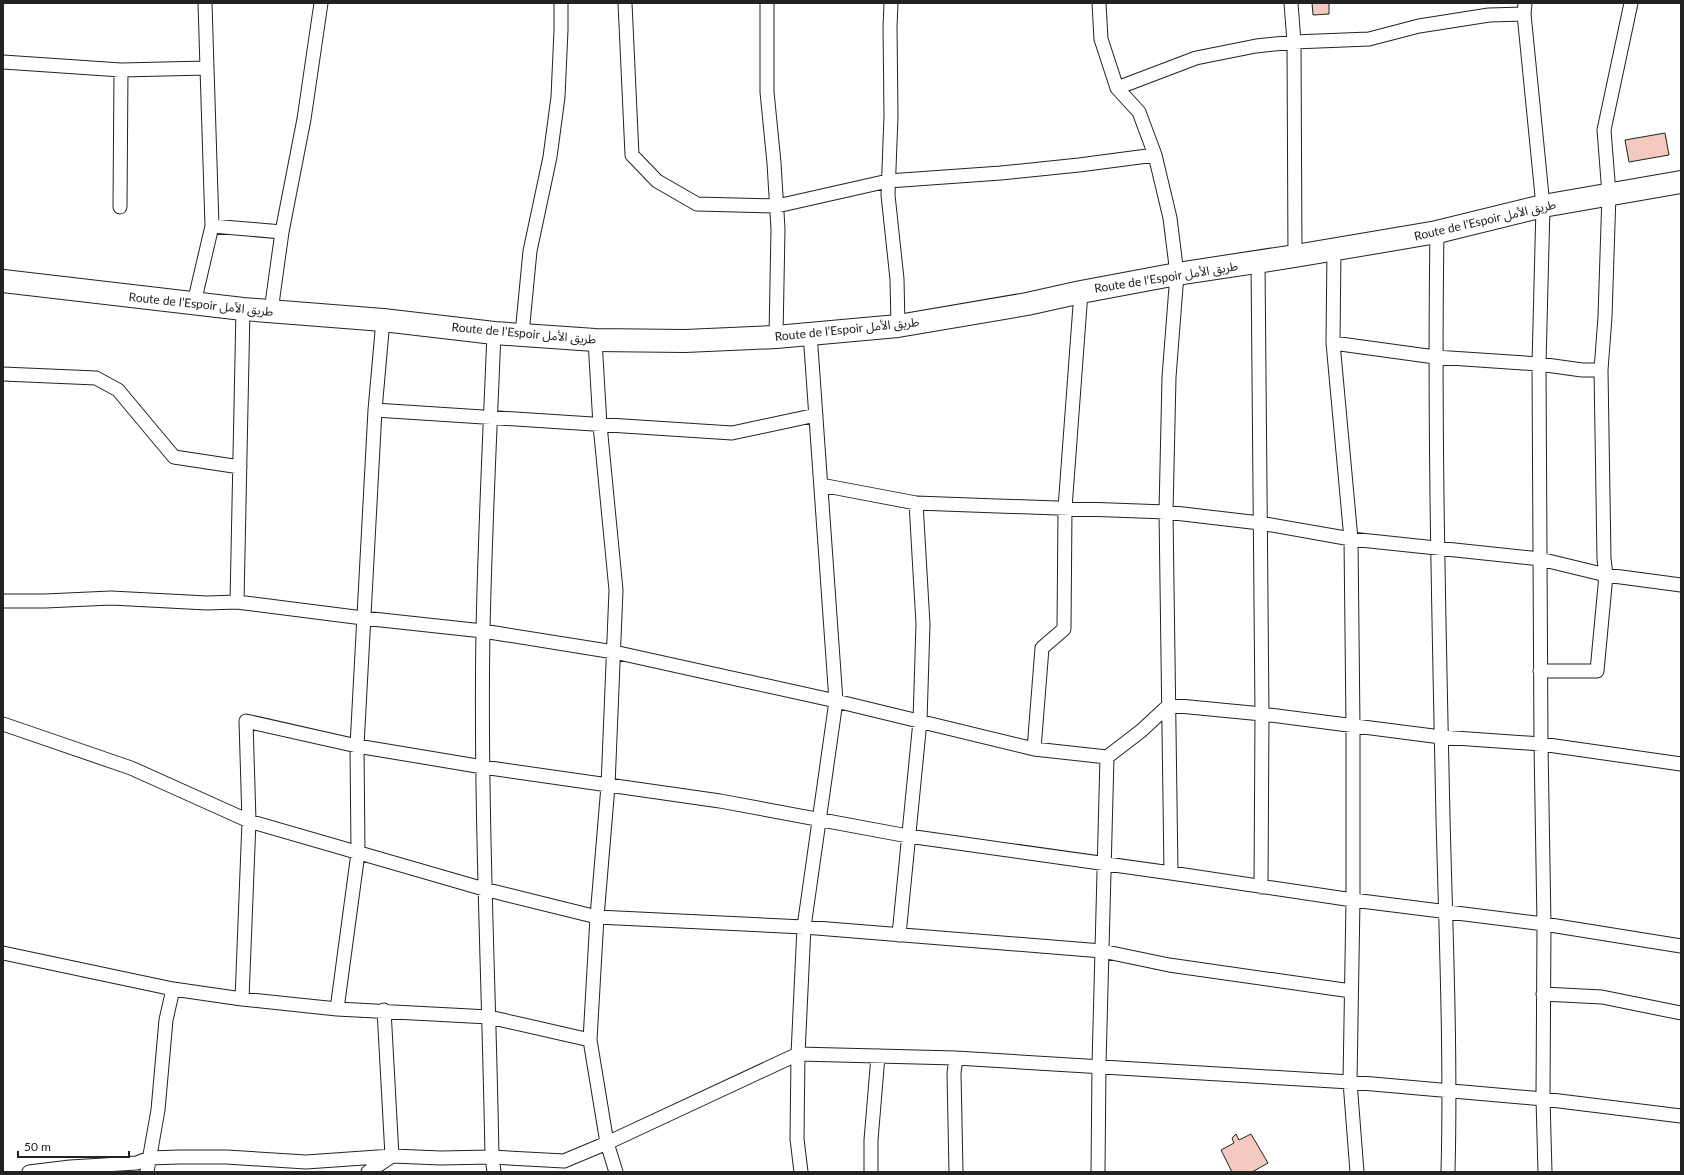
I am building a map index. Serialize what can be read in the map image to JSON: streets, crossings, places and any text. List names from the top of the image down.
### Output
{
  "streets": {
    "highway": ["Route de l’Espoir طريق الأمل"]
  },
  "scale_bar": "50 m"
}
